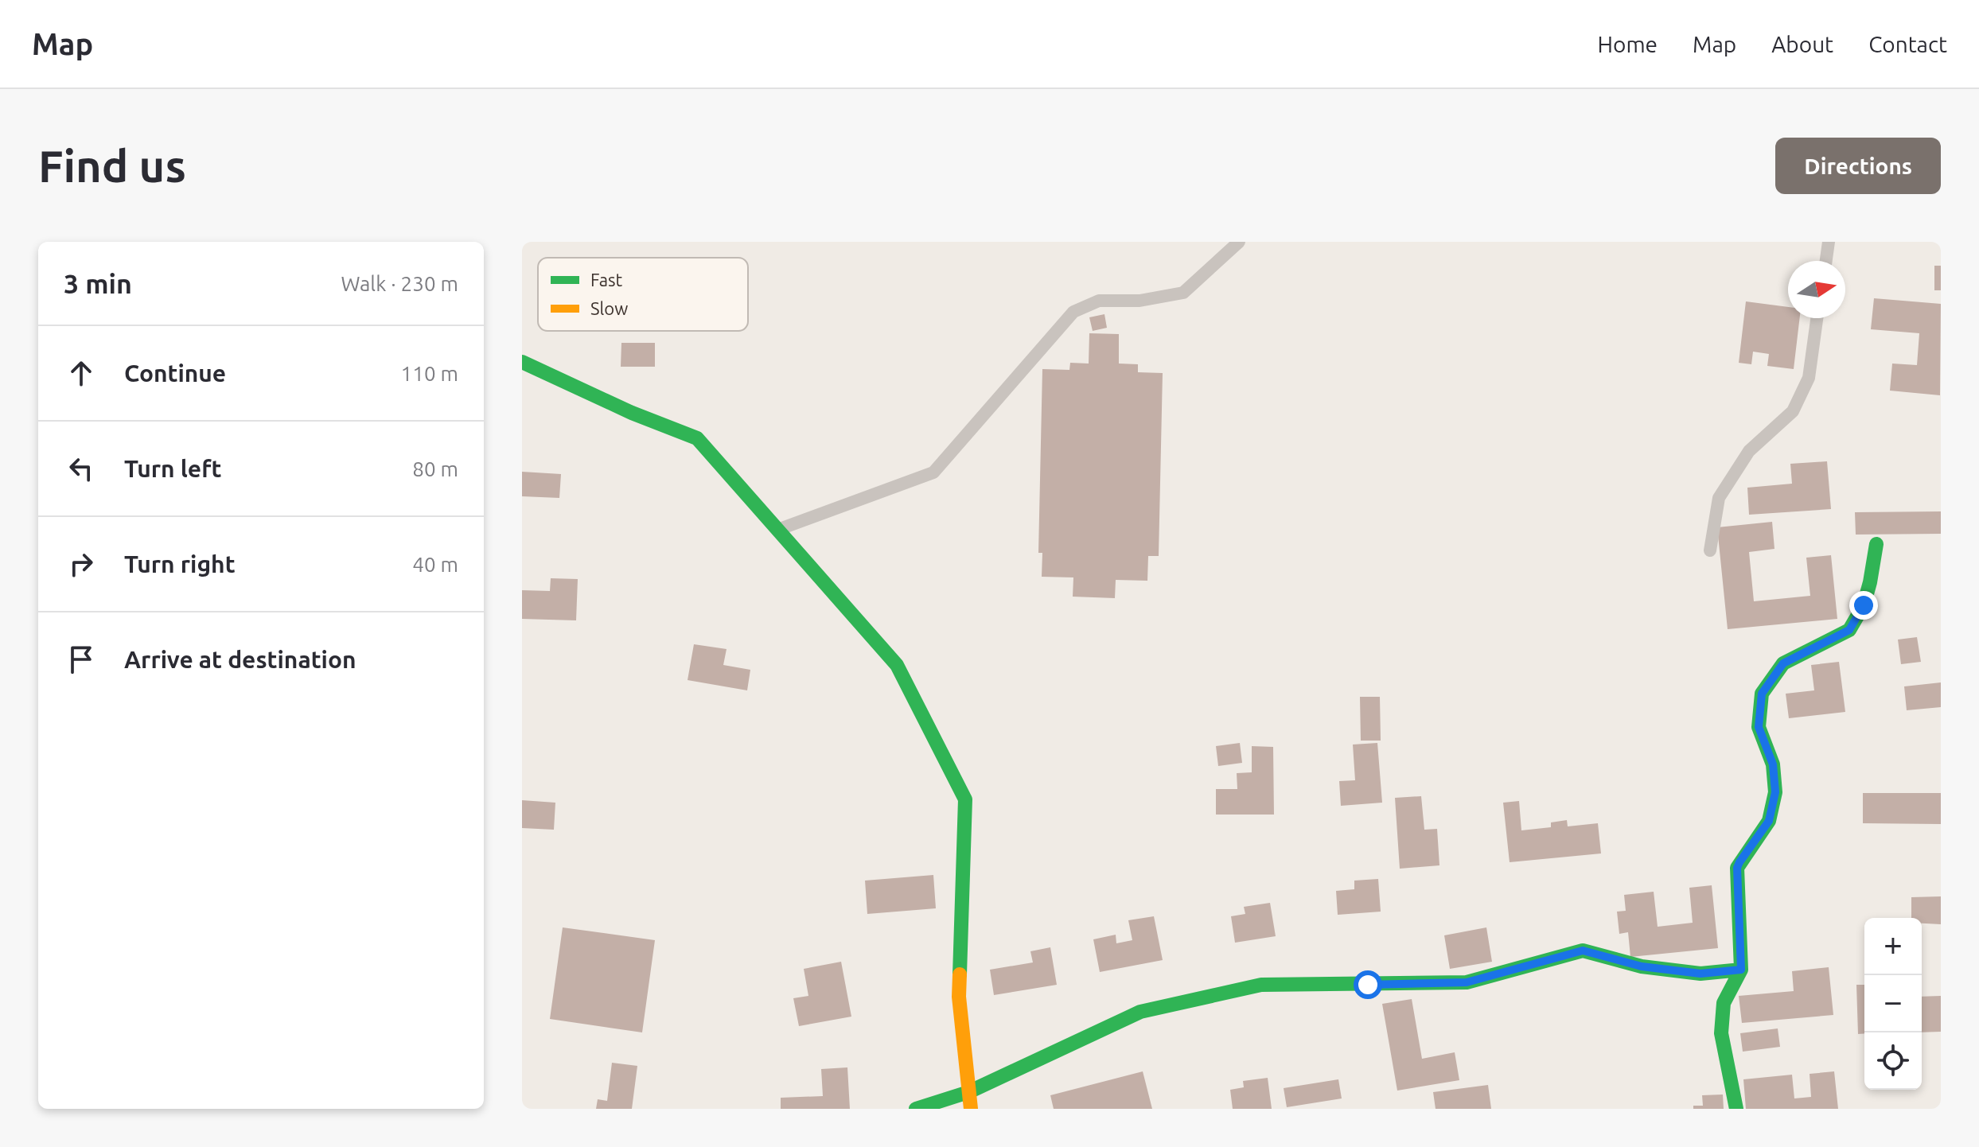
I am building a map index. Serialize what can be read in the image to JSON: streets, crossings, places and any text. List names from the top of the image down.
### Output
{
  "legend": ["Fast", "Slow"],
  "north": "right",
  "page": {
    "header": "Map",
    "nav": [
      "Home",
      "Map",
      "About",
      "Contact"
    ],
    "buttons": "Directions",
    "title": "Find us",
    "heading": ["3 min", "Walk · 230 m"],
    "list": [
      ["Continue", "110 m"],
      ["Turn left", "80 m"],
      ["Turn right", "40 m"],
      "Arrive at destination"
    ],
    "map_buttons": ["+", "−"]
  }
}
